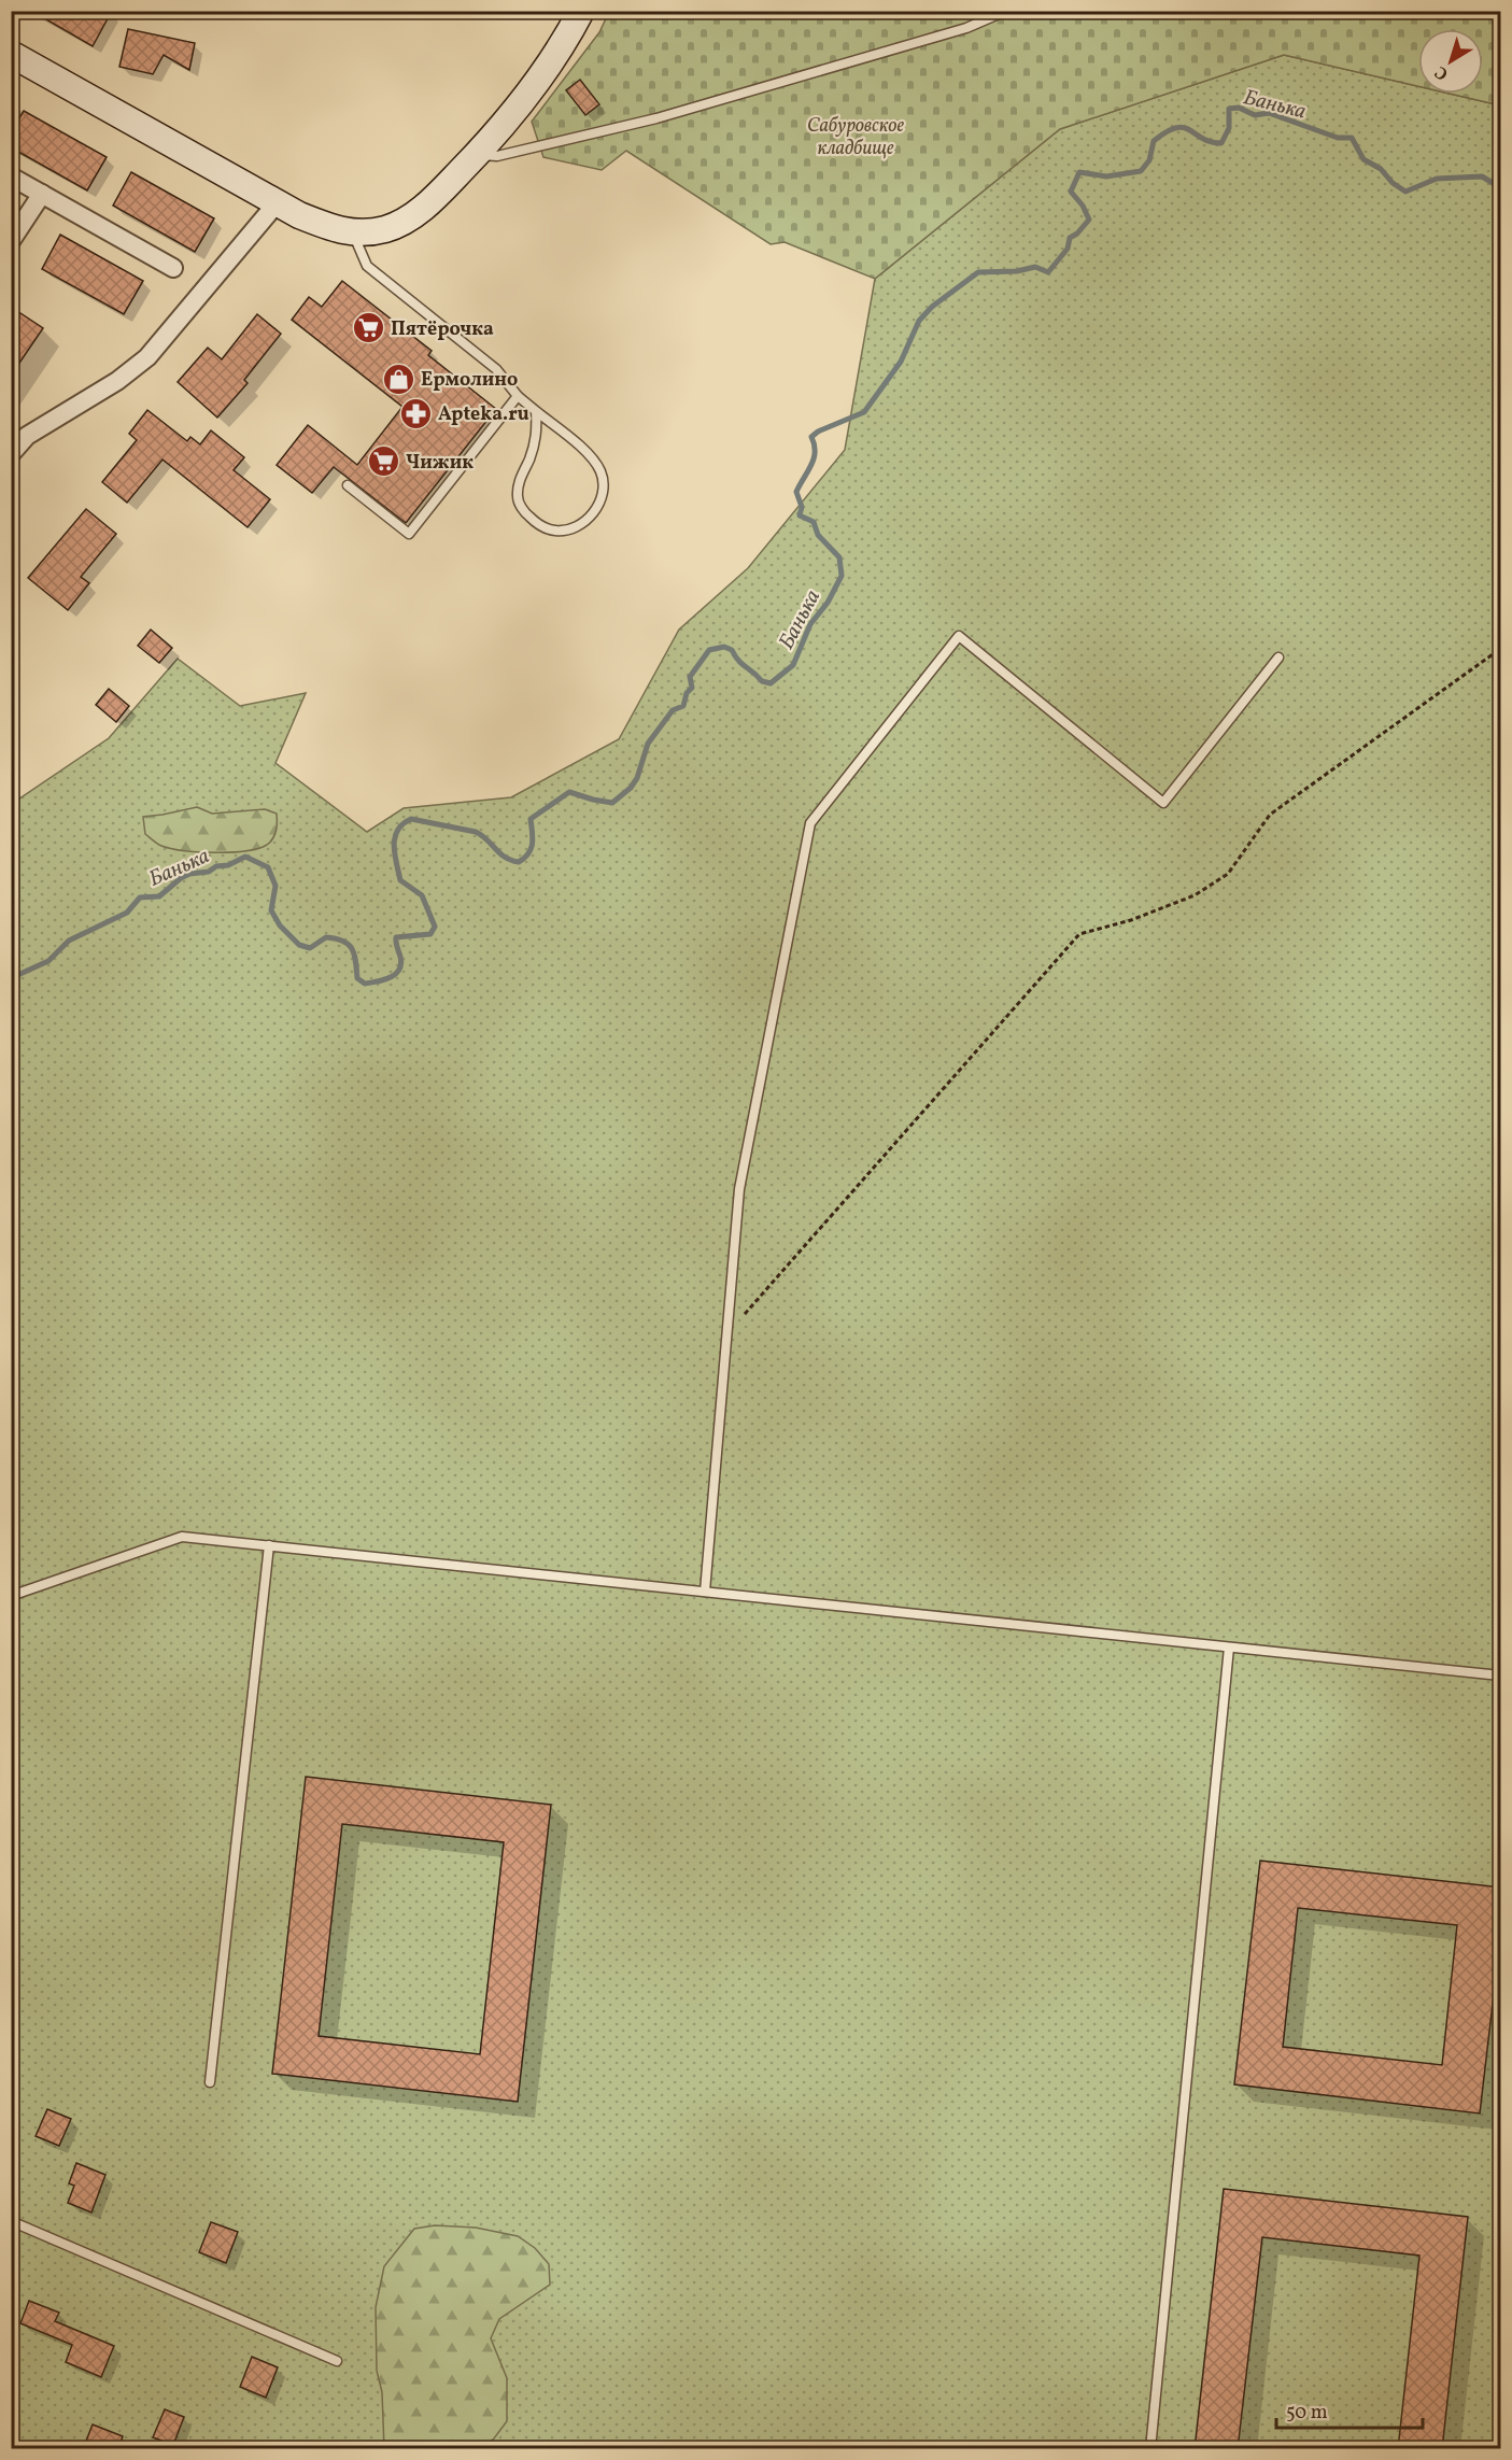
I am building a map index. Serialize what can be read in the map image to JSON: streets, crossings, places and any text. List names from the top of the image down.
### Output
{
  "water": ["Банька"],
  "parks": ["Сабуровское кладбище"],
  "places": {
    "supermarket": ["Пятёрочка", "Чижик"],
    "shop": ["Ермолино"],
    "pharmacy": ["Apteka.ru"]
  },
  "scale_bar": "50 m",
  "north": "bottom left"
}
